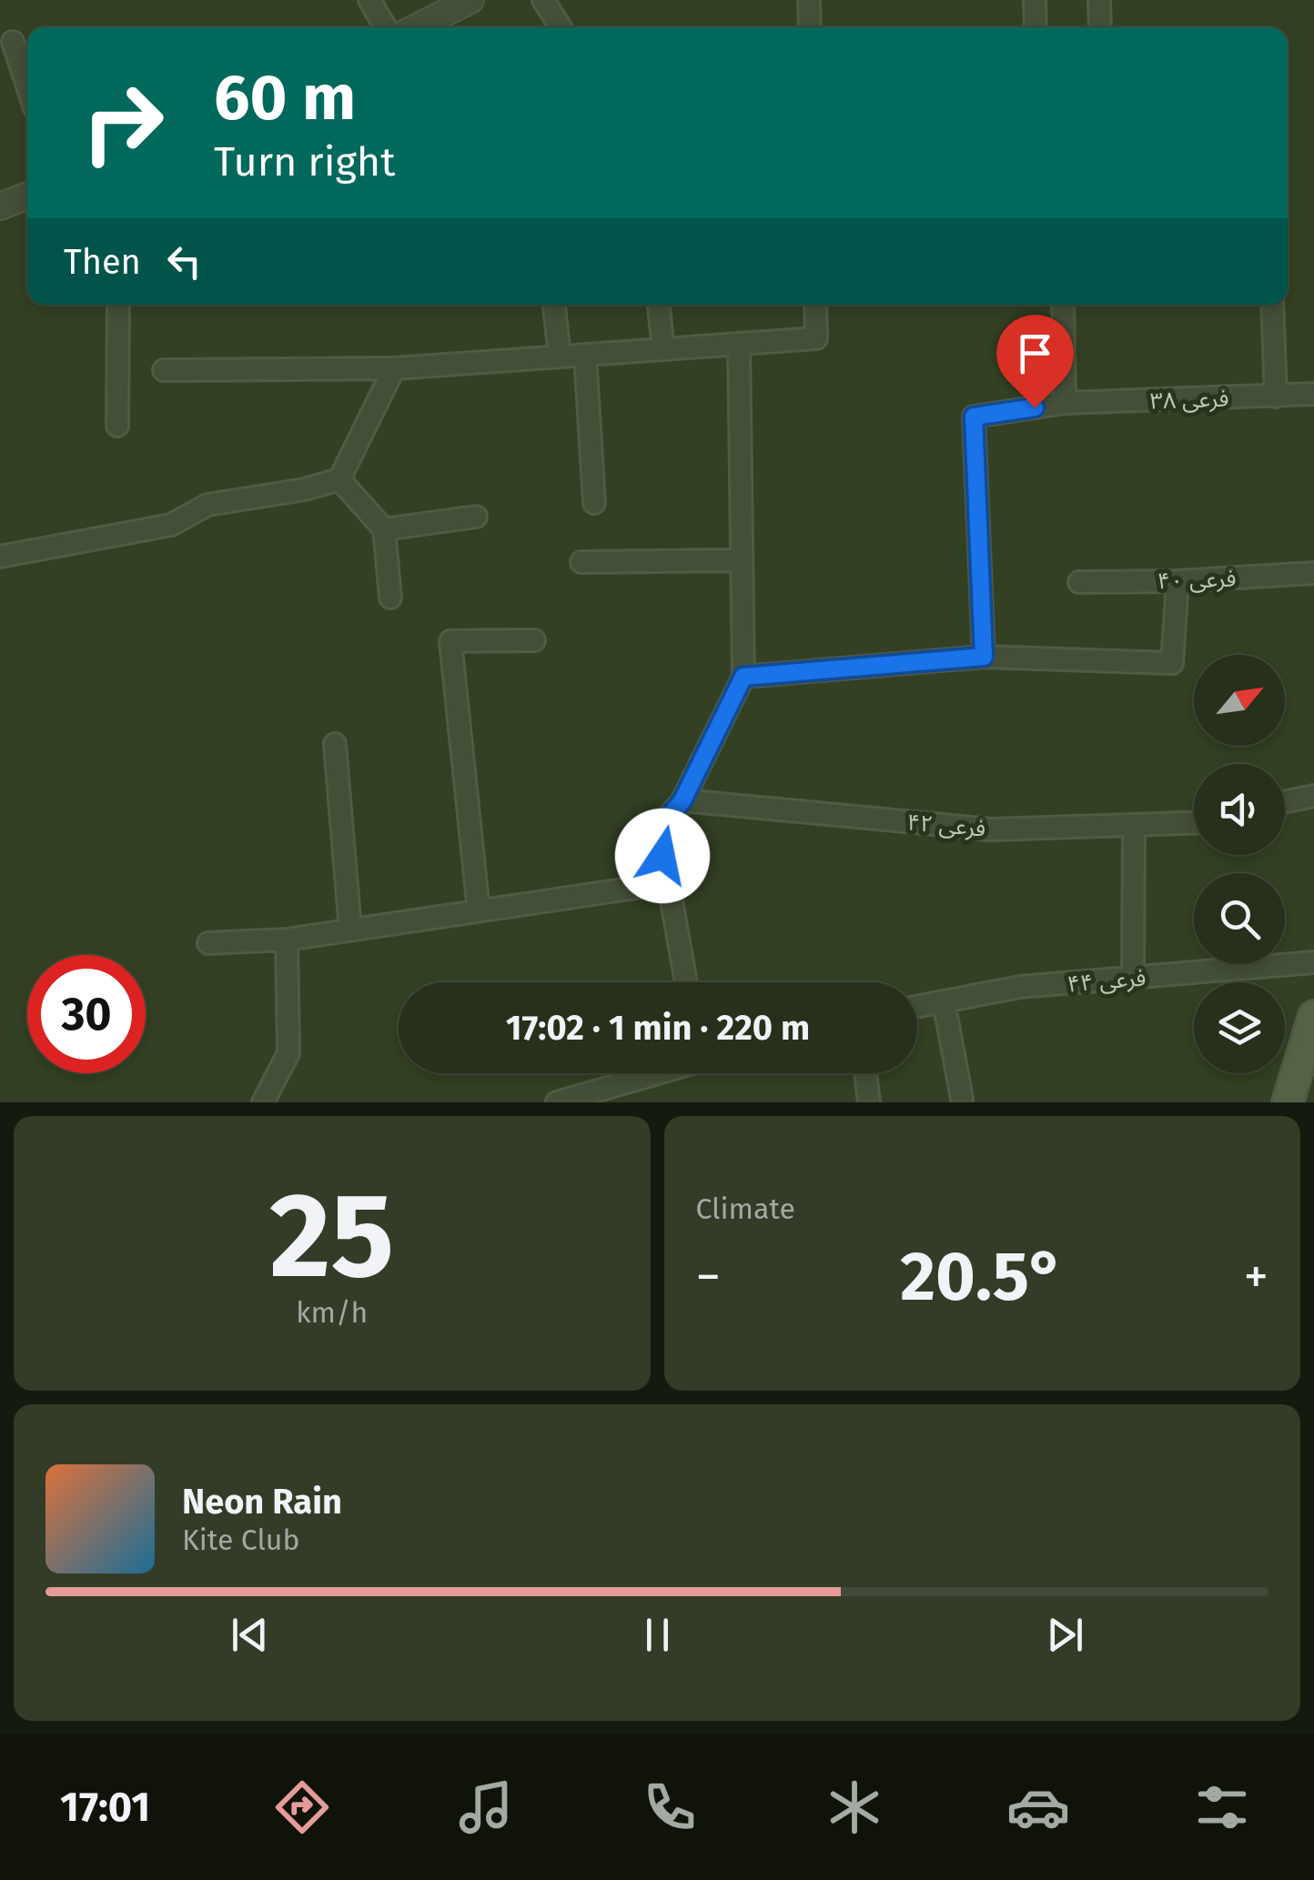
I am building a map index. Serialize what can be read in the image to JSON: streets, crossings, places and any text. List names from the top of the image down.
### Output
{
  "streets": {
    "street": [
      "فرعی ۳۸",
      "فرعی ۴۰",
      "فرعی ۴۲",
      "فرعی ۴۴"
    ]
  },
  "north": "top right",
  "page": {
    "turn": ["60 m", "Turn right"],
    "then": "Then",
    "limit": "30",
    "trip": "17:02 · 1 min · 220 m",
    "tile": [
      ["25", "km/h"],
      "Climate"
    ],
    "heat": ["−", "20.5°", "+"],
    "song": ["Neon Rain", "Kite Club"],
    "tabs": "17:01"
  }
}
